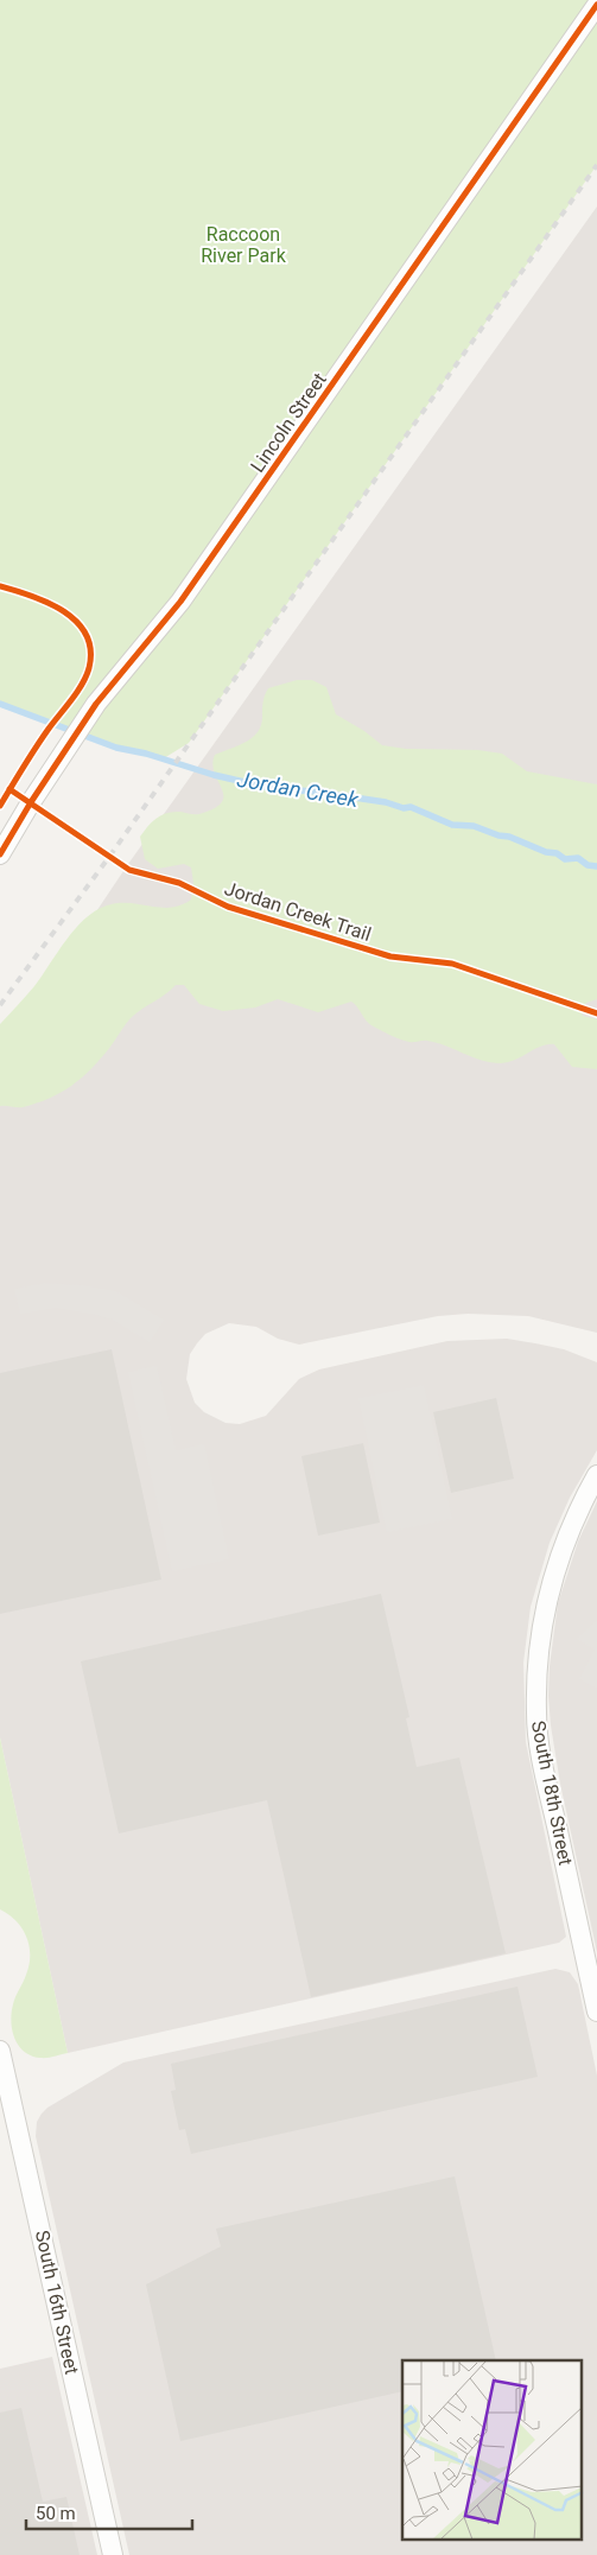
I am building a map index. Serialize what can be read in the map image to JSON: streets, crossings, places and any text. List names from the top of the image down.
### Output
{
  "streets": {
    "street": ["Lincoln Street", "South 18th Street", "South 16th Street"],
    "cycle path": ["Jordan Creek Trail"]
  },
  "water": ["Jordan Creek"],
  "parks": ["Raccoon River Park"],
  "scale_bar": "50 m"
}
